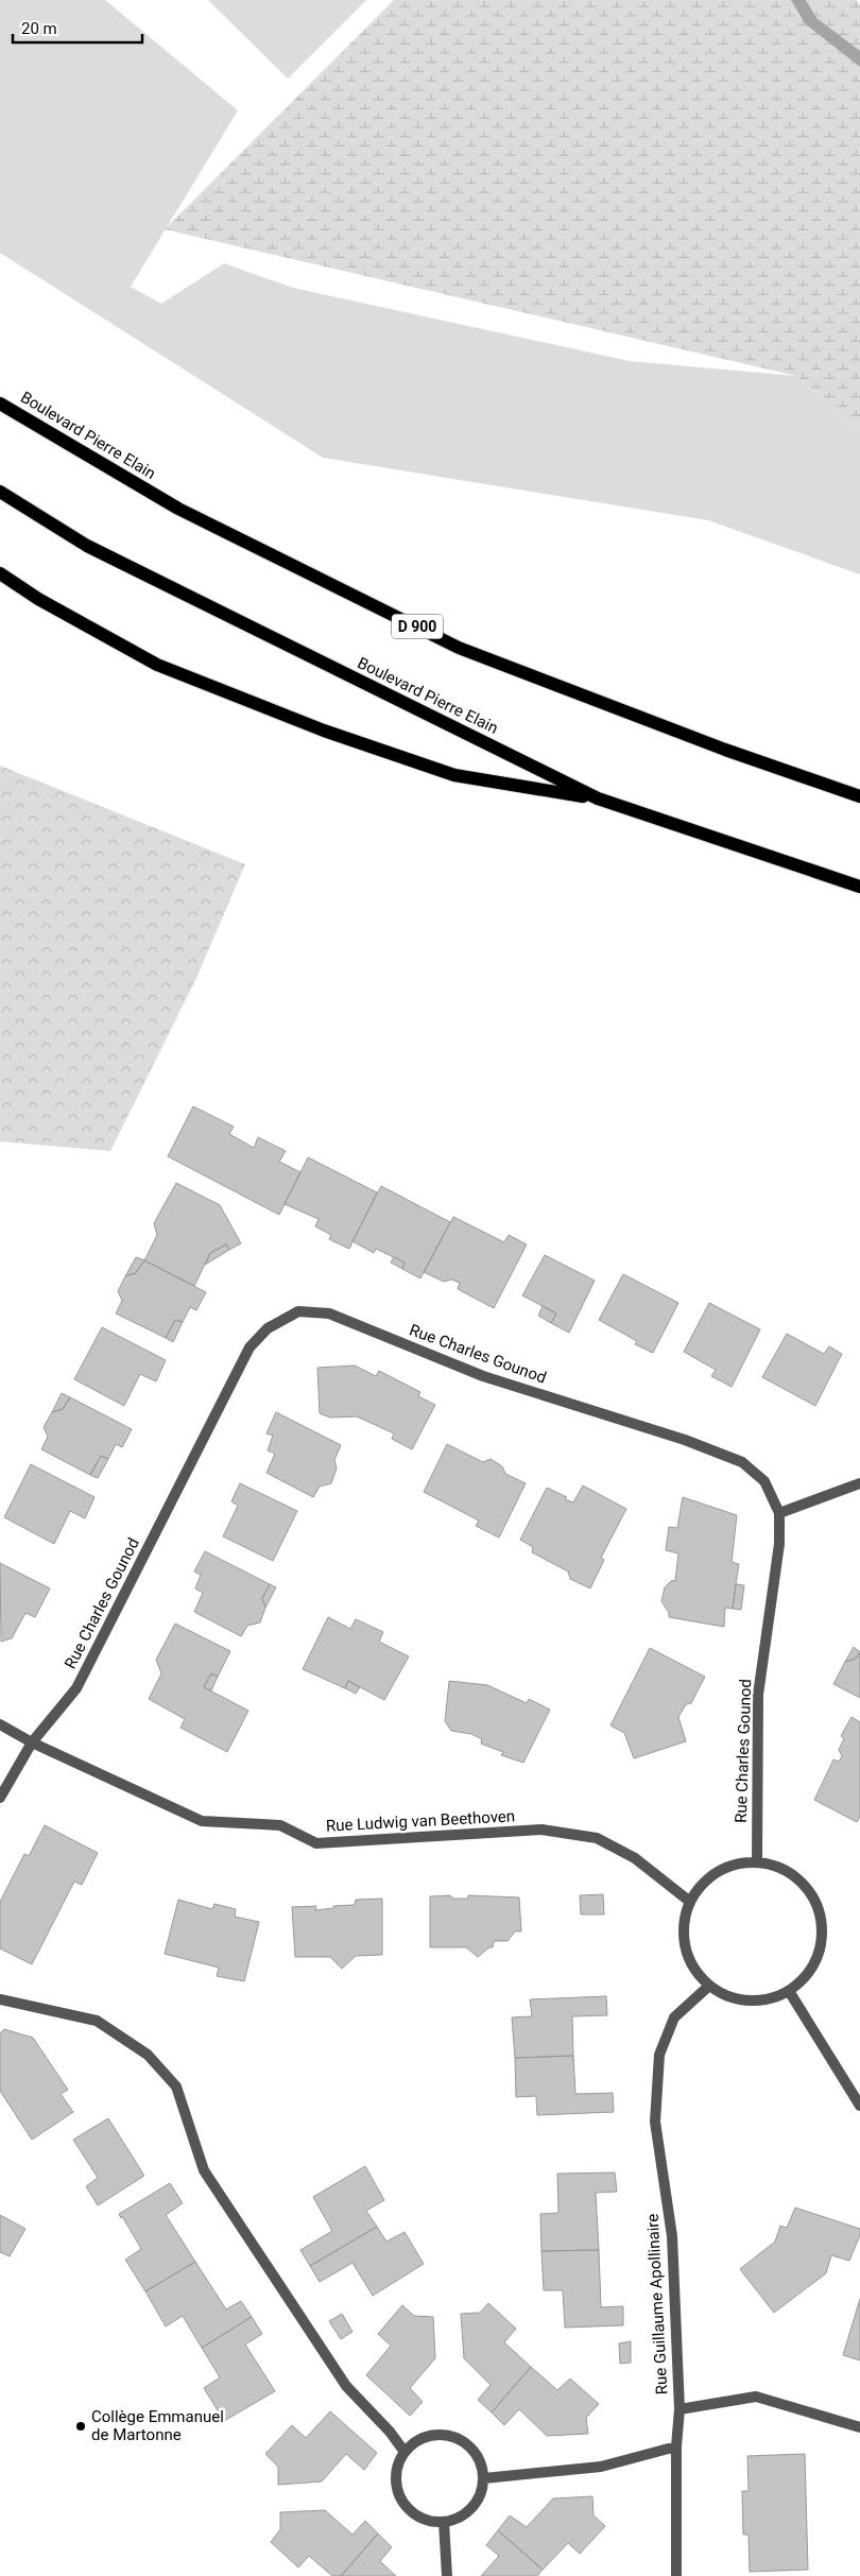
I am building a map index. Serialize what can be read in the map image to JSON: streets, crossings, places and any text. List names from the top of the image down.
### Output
{
  "streets": {
    "main road": ["Boulevard Pierre Elain", "D 900"],
    "street": ["Rue Charles Gounod", "Rue Ludwig van Beethoven", "Rue Guillaume Apollinaire"]
  },
  "crossings": [
    ["Rue Charles Gounod", "Rue Ludwig van Beethoven"],
    ["Rue Charles Gounod", "Rue Guillaume Apollinaire"],
    ["Rue Ludwig van Beethoven", "Rue Guillaume Apollinaire"]
  ],
  "places": ["Collège Emmanuel de Martonne"],
  "scale_bar": "20 m"
}
